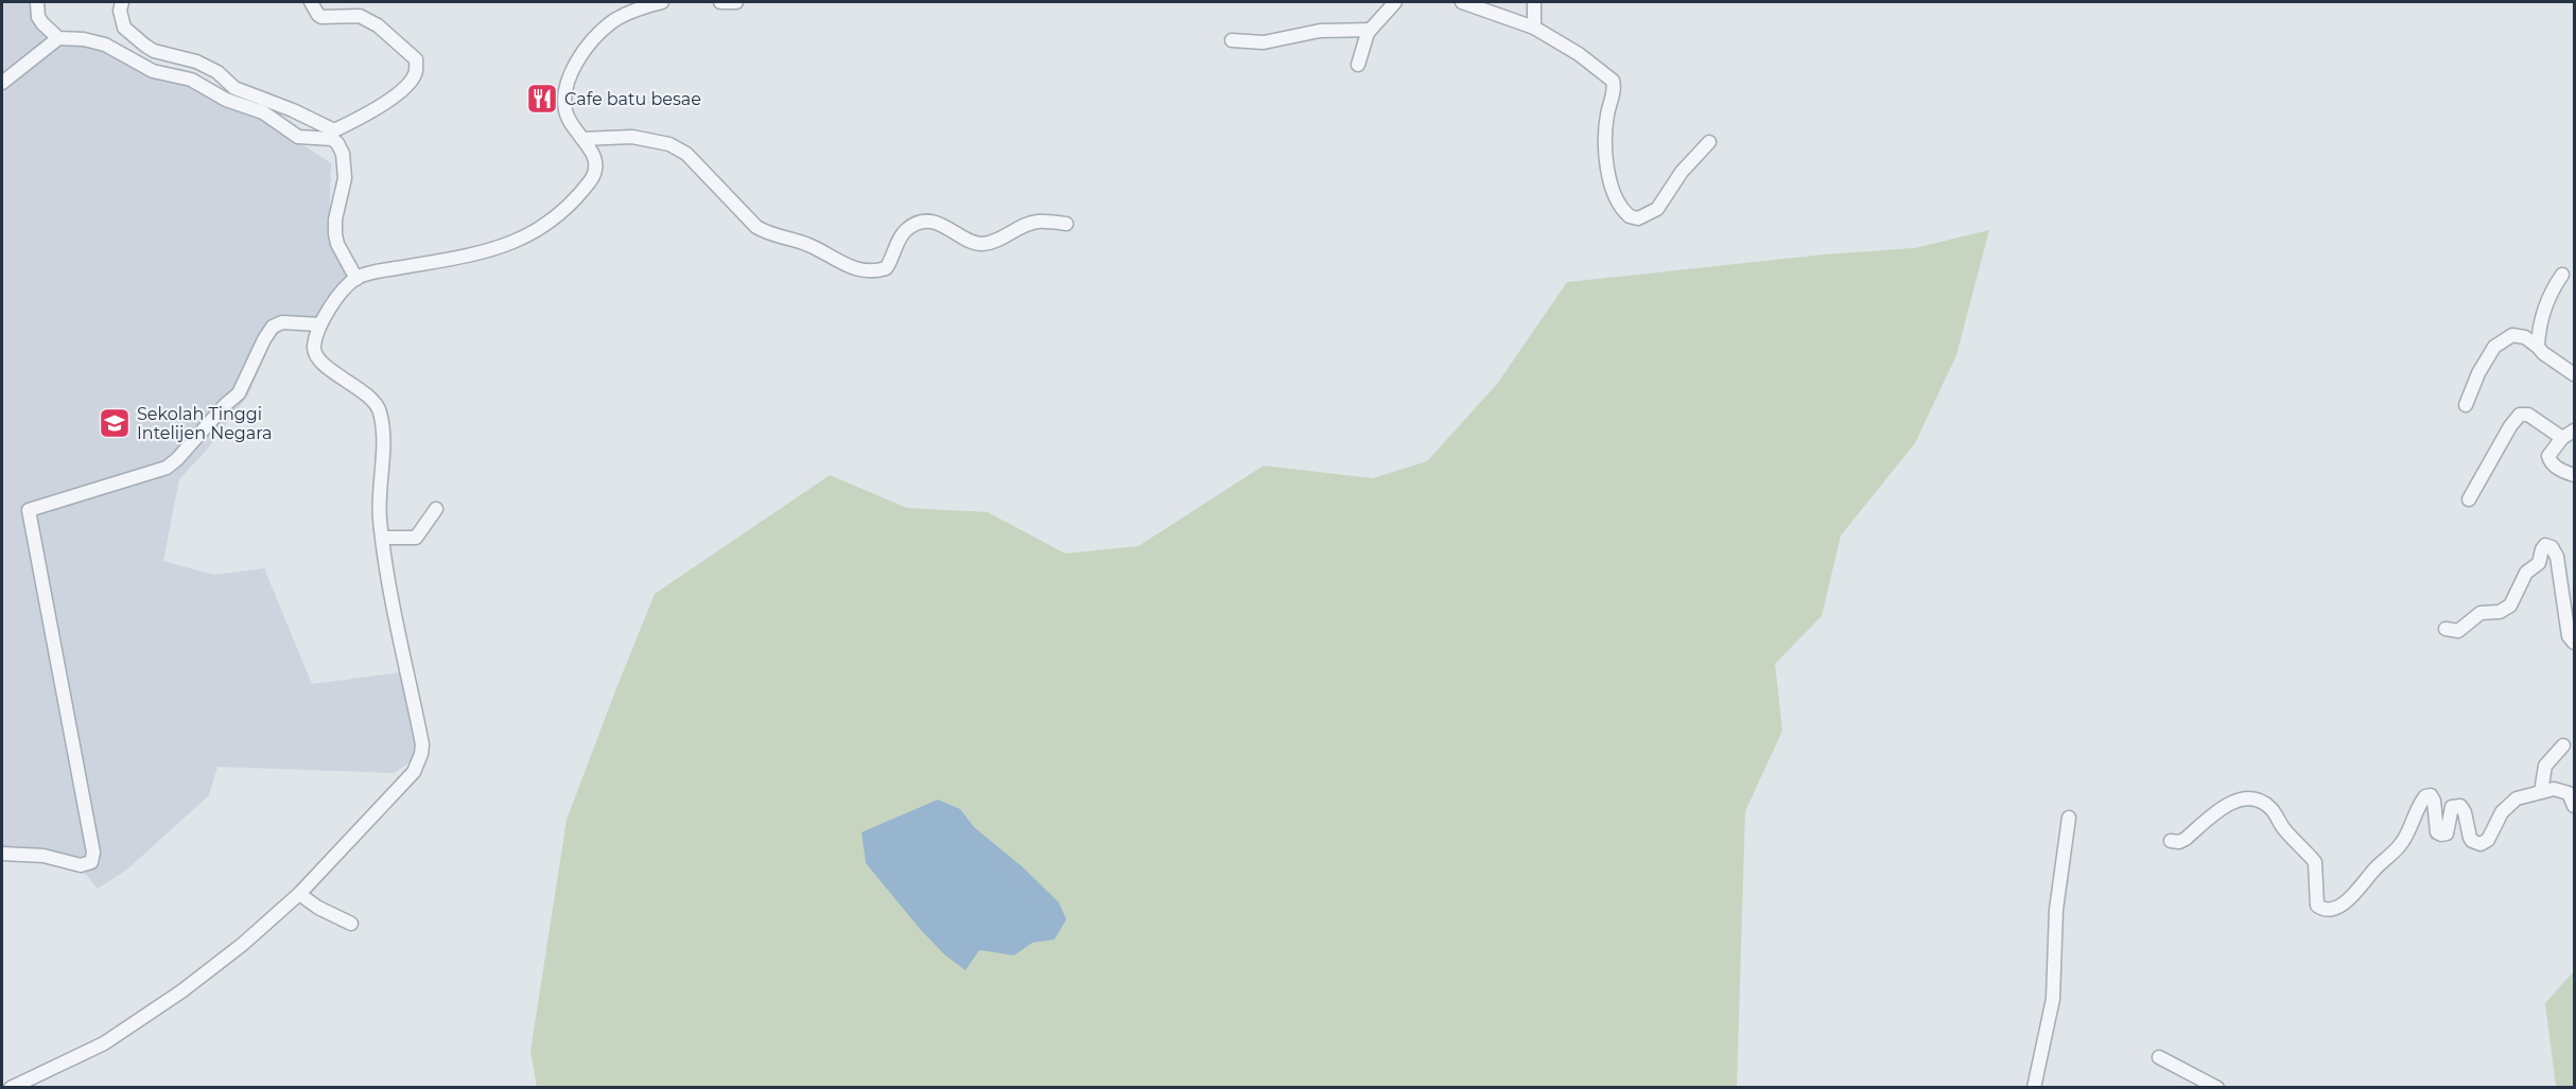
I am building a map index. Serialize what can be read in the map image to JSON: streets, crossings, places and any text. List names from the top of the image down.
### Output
{
  "places": {
    "restaurant": ["Cafe batu besae"],
    "school or university": ["Sekolah Tinggi Intelijen Negara"]
  }
}
